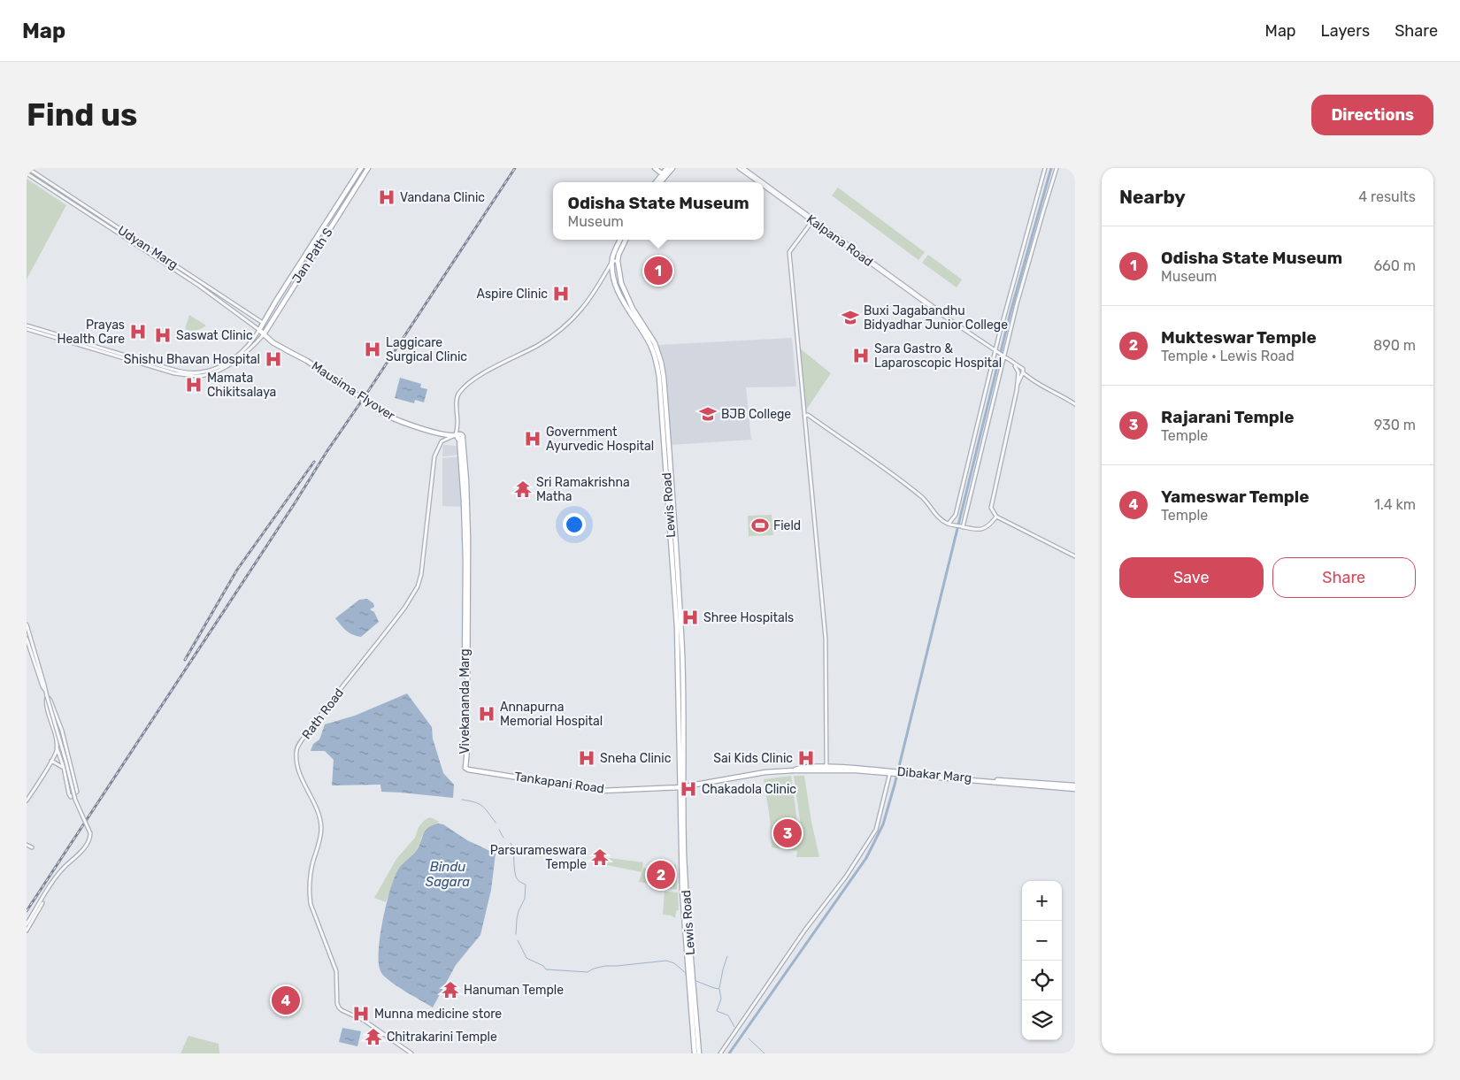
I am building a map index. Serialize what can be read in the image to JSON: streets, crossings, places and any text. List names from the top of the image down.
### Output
{
  "streets": {
    "main road": [
      "Udyan Marg",
      "Jan Path S",
      "Mausima Flyover",
      "Lewis Road",
      "Vivekananda Marg",
      "Dibakar Marg",
      "Tankapani Road"
    ],
    "street": ["Kalpana Road", "Rath Road"]
  },
  "crossings": [
    ["Udyan Marg", "Jan Path S"],
    ["Udyan Marg", "Mausima Flyover"],
    ["Mausima Flyover", "Vivekananda Marg"],
    ["Mausima Flyover", "Rath Road"],
    ["Lewis Road", "Dibakar Marg"],
    ["Lewis Road", "Tankapani Road"],
    ["Vivekananda Marg", "Rath Road"],
    ["Vivekananda Marg", "Tankapani Road"],
    ["Dibakar Marg", "Tankapani Road"]
  ],
  "water": ["Bindu Sagara"],
  "places": {
    "hospital": [
      "Vandana Clinic",
      "Aspire Clinic",
      "Prayas Health Care",
      "Saswat Clinic",
      "Laggicare Surgical Clinic",
      "Sara Gastro & Laparoscopic Hospital",
      "Shishu Bhavan Hospital",
      "Mamata Chikitsalaya",
      "Government Ayurvedic Hospital",
      "Shree Hospitals",
      "Annapurna Memorial Hospital",
      "Sneha Clinic",
      "Sai Kids Clinic",
      "Chakadola Clinic",
      "Munna medicine store"
    ],
    "school or university": ["Buxi Jagabandhu Bidyadhar Junior College", "BJB College"],
    "temple": [
      "Sri Ramakrishna Matha",
      "Parsurameswara Temple",
      "Hanuman Temple",
      "Chitrakarini Temple"
    ],
    "sports": ["Field"]
  },
  "page": {
    "header": "Map",
    "nav": ["Map", "Layers", "Share"],
    "buttons": [
      "Directions",
      ["Save", "Share"]
    ],
    "title": "Find us",
    "heading": ["Nearby", "4 results"],
    "popup": ["Odisha State Museum", "Museum"],
    "list": [
      {
        "mark": "1",
        "name": "Odisha State Museum",
        "note": "Museum",
        "value": "660 m"
      },
      {
        "mark": "2",
        "name": "Mukteswar Temple",
        "note": "Temple · Lewis Road",
        "value": "890 m"
      },
      {
        "mark": "3",
        "name": "Rajarani Temple",
        "note": "Temple",
        "value": "930 m"
      },
      {
        "mark": "4",
        "name": "Yameswar Temple",
        "note": "Temple",
        "value": "1.4 km"
      }
    ],
    "pins": [
      "1",
      "3",
      "2",
      "4"
    ],
    "map_buttons": ["+", "−"]
  }
}
